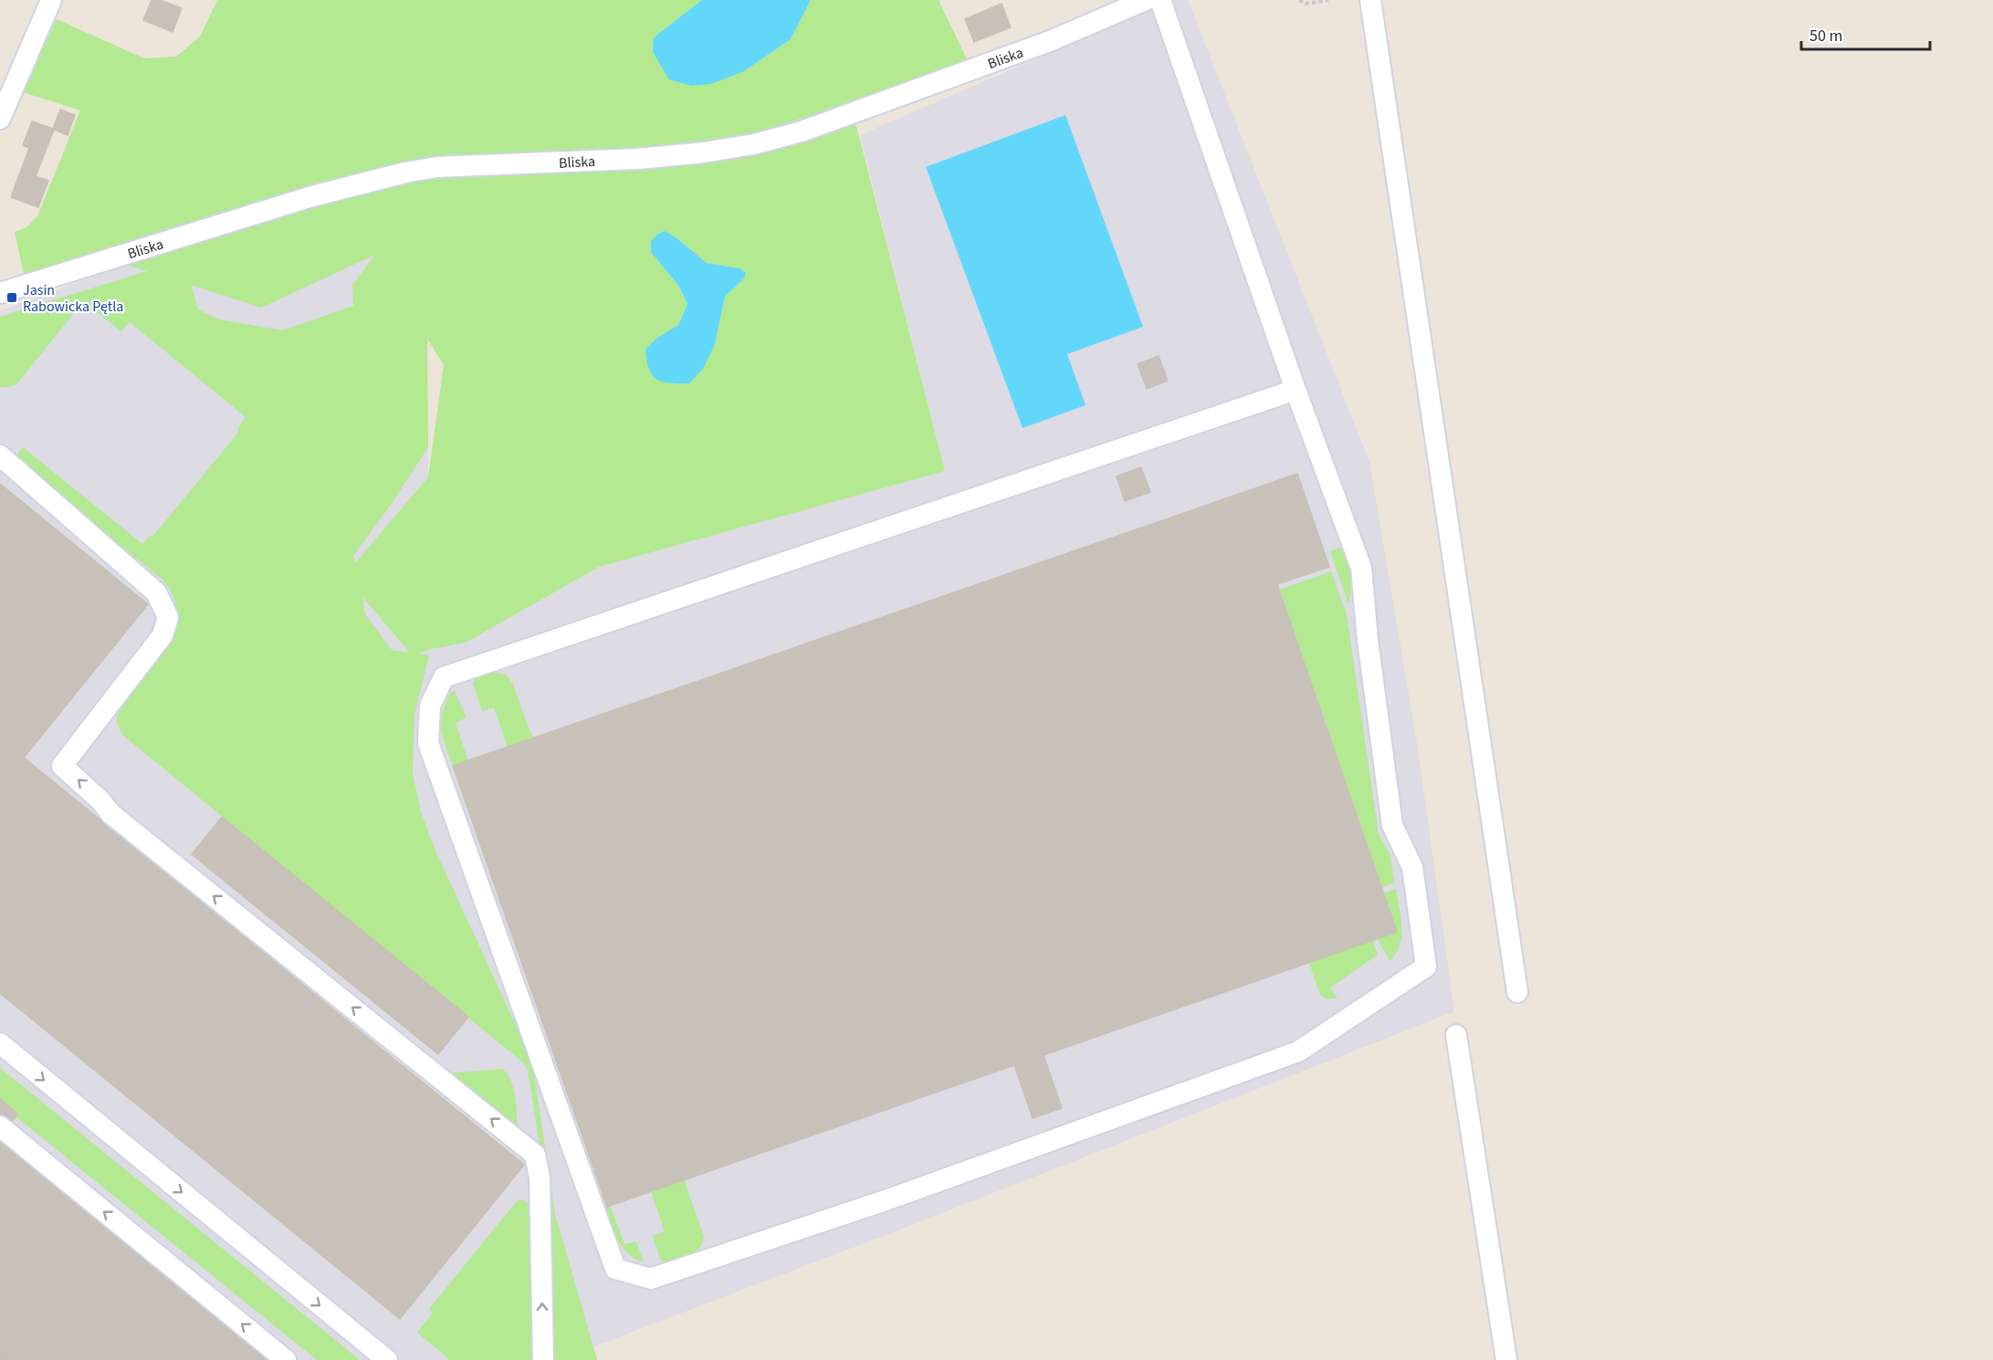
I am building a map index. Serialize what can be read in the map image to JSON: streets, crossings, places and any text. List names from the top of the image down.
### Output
{
  "streets": {
    "street": ["Bliska"]
  },
  "places": {
    "transit": ["Jasin Rabowicka Pętla"]
  },
  "scale_bar": "50 m"
}
